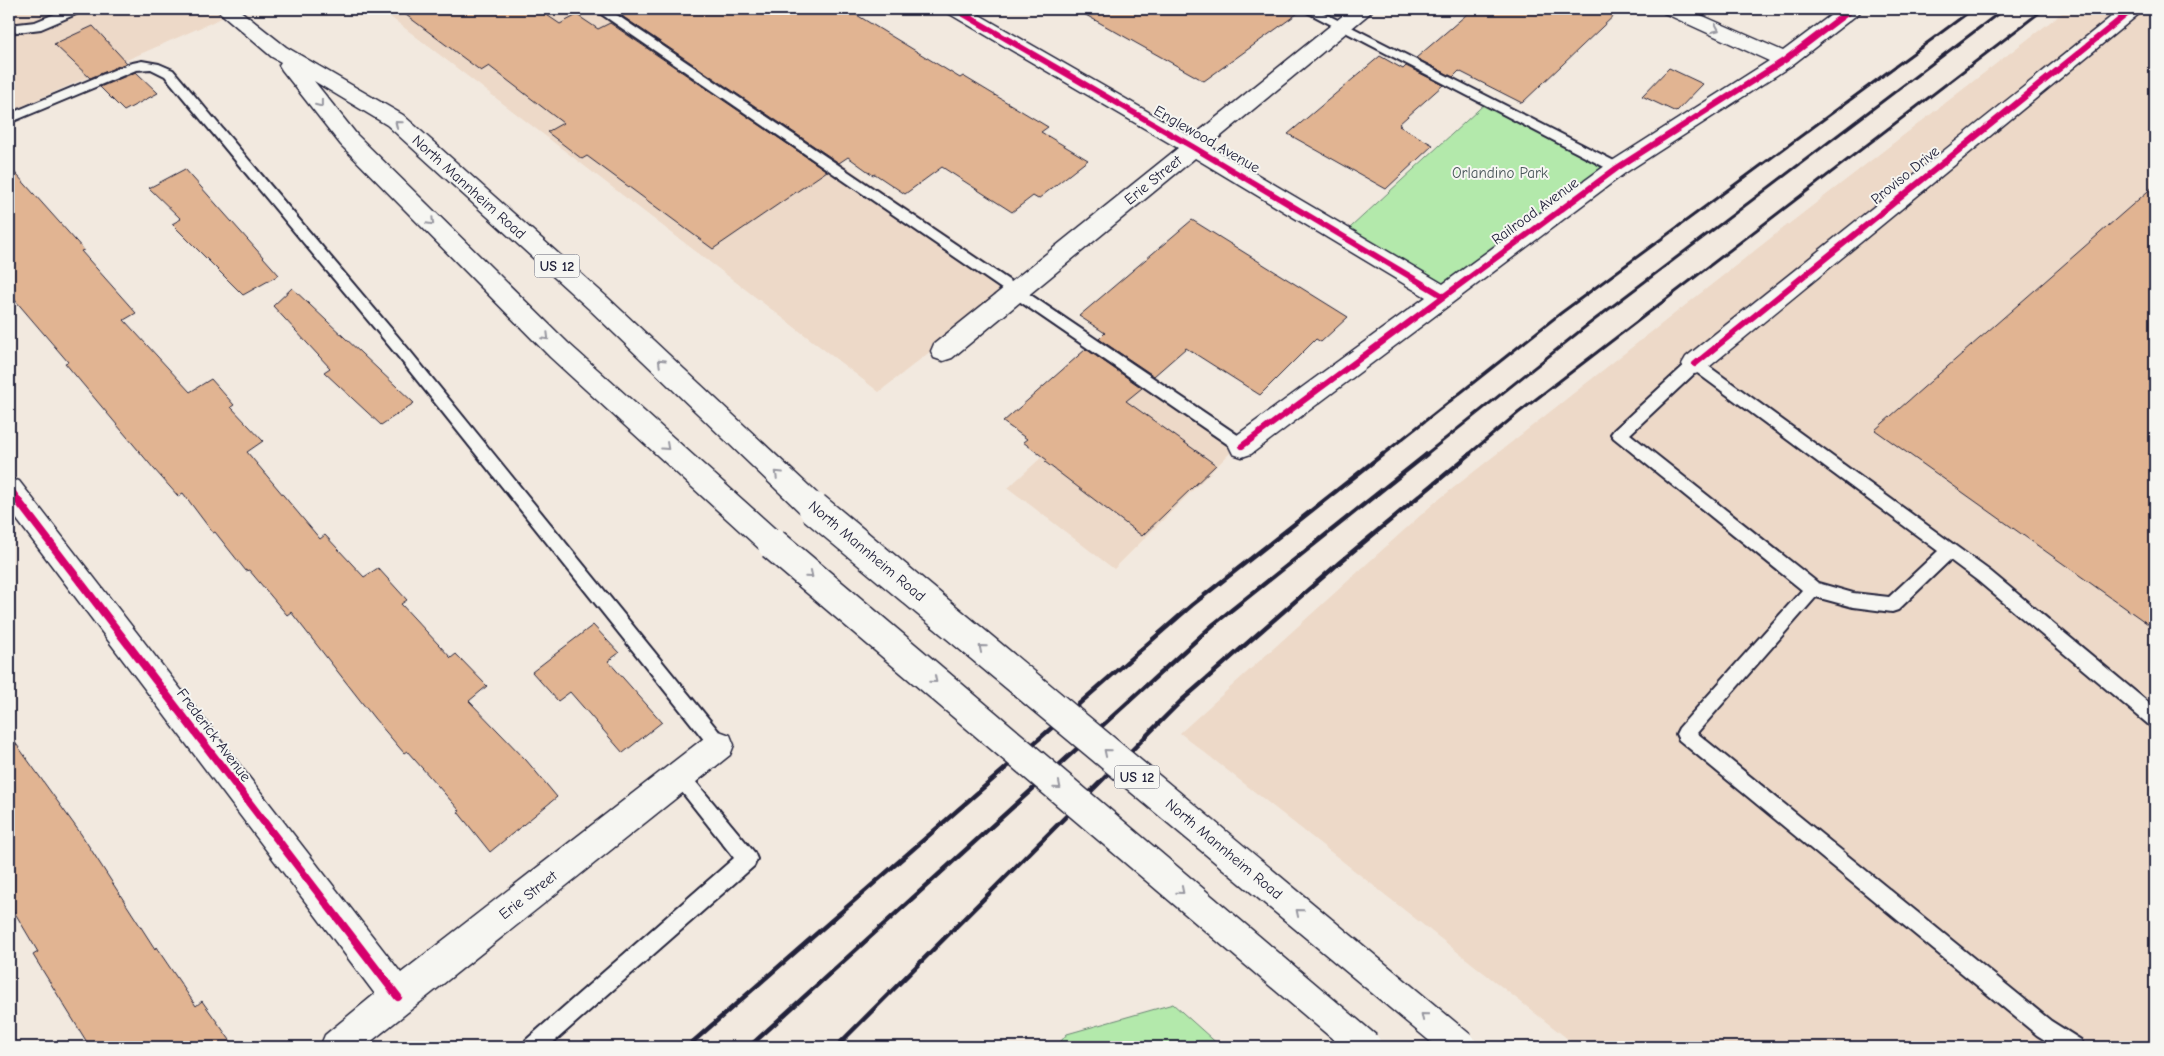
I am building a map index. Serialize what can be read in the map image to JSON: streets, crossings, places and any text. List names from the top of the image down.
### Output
{
  "streets": {
    "street": [
      "Englewood Avenue",
      "Proviso Drive",
      "Erie Street",
      "North Mannheim Road",
      "Railroad Avenue",
      "US 12",
      "Frederick Avenue"
    ]
  },
  "crossings": [
    ["Englewood Avenue", "Erie Street"],
    ["Englewood Avenue", "Railroad Avenue"],
    ["Erie Street", "Frederick Avenue"]
  ],
  "parks": ["Orlandino Park"]
}
